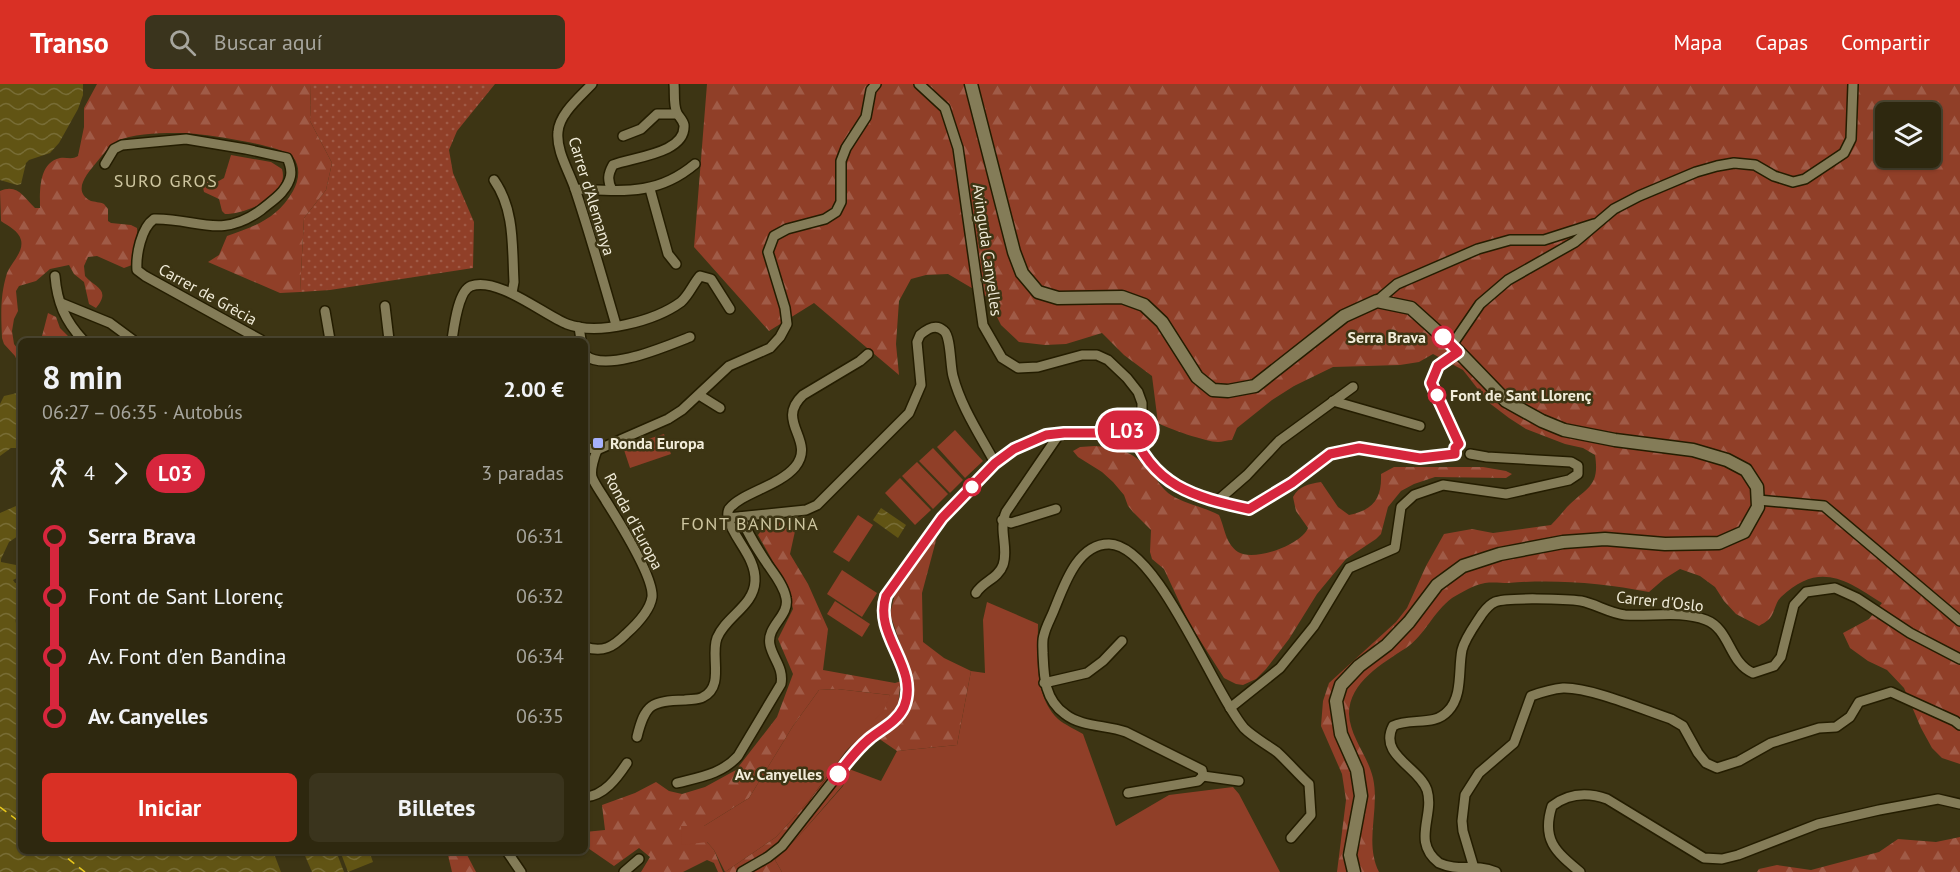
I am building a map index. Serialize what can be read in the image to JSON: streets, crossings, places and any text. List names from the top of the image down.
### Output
{
  "streets": {
    "street": [
      "Carrer d'Alemanya",
      "Avinguda Canyelles",
      "Carrer de Grècia",
      "Ronda d'Europa",
      "Carrer d'Oslo"
    ]
  },
  "districts": ["SURO GROS", "FONT BANDINA"],
  "places": {
    "other": ["Serra Brava", "Font de Sant Llorenç", "Av. Canyelles"],
    "transit": ["Ronda Europa"]
  },
  "lines": ["bus line L03"],
  "page": {
    "header": "Transo",
    "search": "Buscar aquí",
    "nav": ["Mapa", "Capas", "Compartir"],
    "on_map": "L03",
    "heading": ["8 min", "06:27 – 06:35 · Autobús", "2.00 €"],
    "legs": ["4", "L03", "3 paradas"],
    "list": [
      {
        "name": "Serra Brava",
        "value": "06:31"
      },
      {
        "name": "Font de Sant Llorenç",
        "value": "06:32"
      },
      {
        "name": "Av. Font d'en Bandina",
        "value": "06:34"
      },
      {
        "name": "Av. Canyelles",
        "value": "06:35"
      }
    ],
    "buttons": ["Iniciar", "Billetes"]
  }
}
